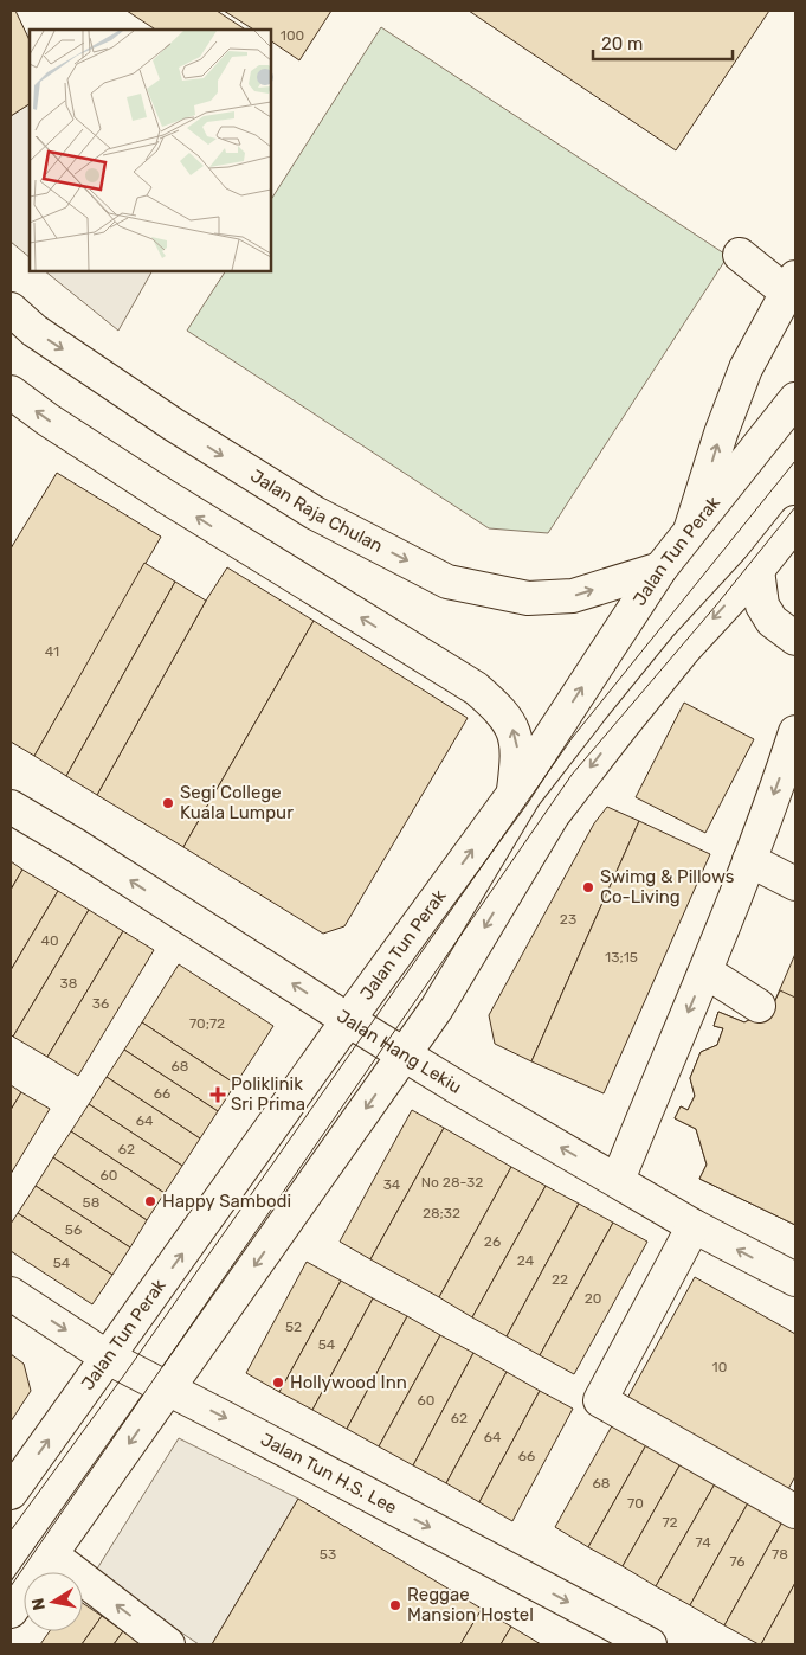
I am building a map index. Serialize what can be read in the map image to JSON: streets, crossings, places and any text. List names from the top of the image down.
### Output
{
  "streets": {
    "main road": [
      "Jalan Raja Chulan",
      "Jalan Tun Perak",
      "Jalan Hang Lekiu",
      "Jalan Tun H.S. Lee"
    ]
  },
  "crossings": [
    ["Jalan Raja Chulan", "Jalan Tun Perak"],
    ["Jalan Tun Perak", "Jalan Hang Lekiu"],
    ["Jalan Tun Perak", "Jalan Tun H.S. Lee"]
  ],
  "one_way": ["Jalan Hang Lekiu", "Jalan Tun H.S. Lee"],
  "places": {
    "other": [
      "Segi College Kuala Lumpur",
      "Swimg & Pillows Co-Living",
      "Happy Sambodi",
      "Hollywood Inn",
      "Reggae Mansion Hostel"
    ],
    "health": ["Poliklinik Sri Prima"]
  },
  "house_numbers": [
    "100",
    "41",
    "23",
    "40",
    "13;15",
    "38",
    "36",
    "70;72",
    "68",
    "66",
    "64",
    "62",
    "60",
    "No 28-32",
    "34",
    "58",
    "28;32",
    "56",
    "26",
    "24",
    "54",
    "22",
    "20",
    "52",
    "54",
    "10",
    "60",
    "62",
    "64",
    "66",
    "68",
    "70",
    "72",
    "74",
    "53",
    "78",
    "76"
  ],
  "scale_bar": "20 m",
  "north": "left"
}
